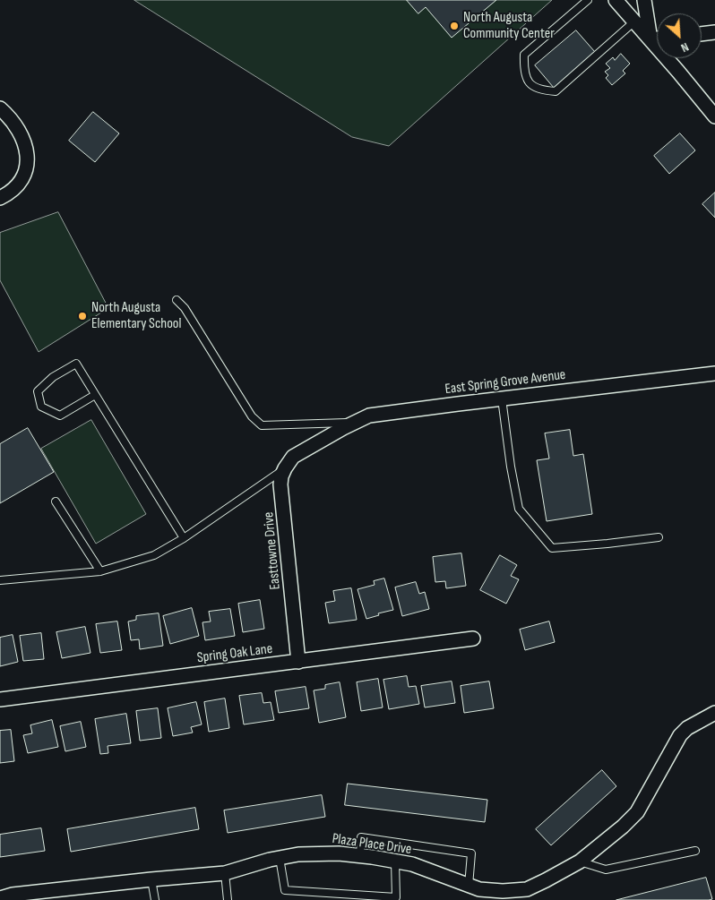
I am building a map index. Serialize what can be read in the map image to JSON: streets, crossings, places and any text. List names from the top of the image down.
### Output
{
  "streets": {
    "street": [
      "East Spring Grove Avenue",
      "Easttowne Drive",
      "Spring Oak Lane",
      "Plaza Place Drive"
    ]
  },
  "crossings": [
    ["East Spring Grove Avenue", "Easttowne Drive"],
    ["Easttowne Drive", "Spring Oak Lane"]
  ],
  "places": ["North Augusta Community Center", "North Augusta Elementary School"],
  "north": "bottom right"
}
